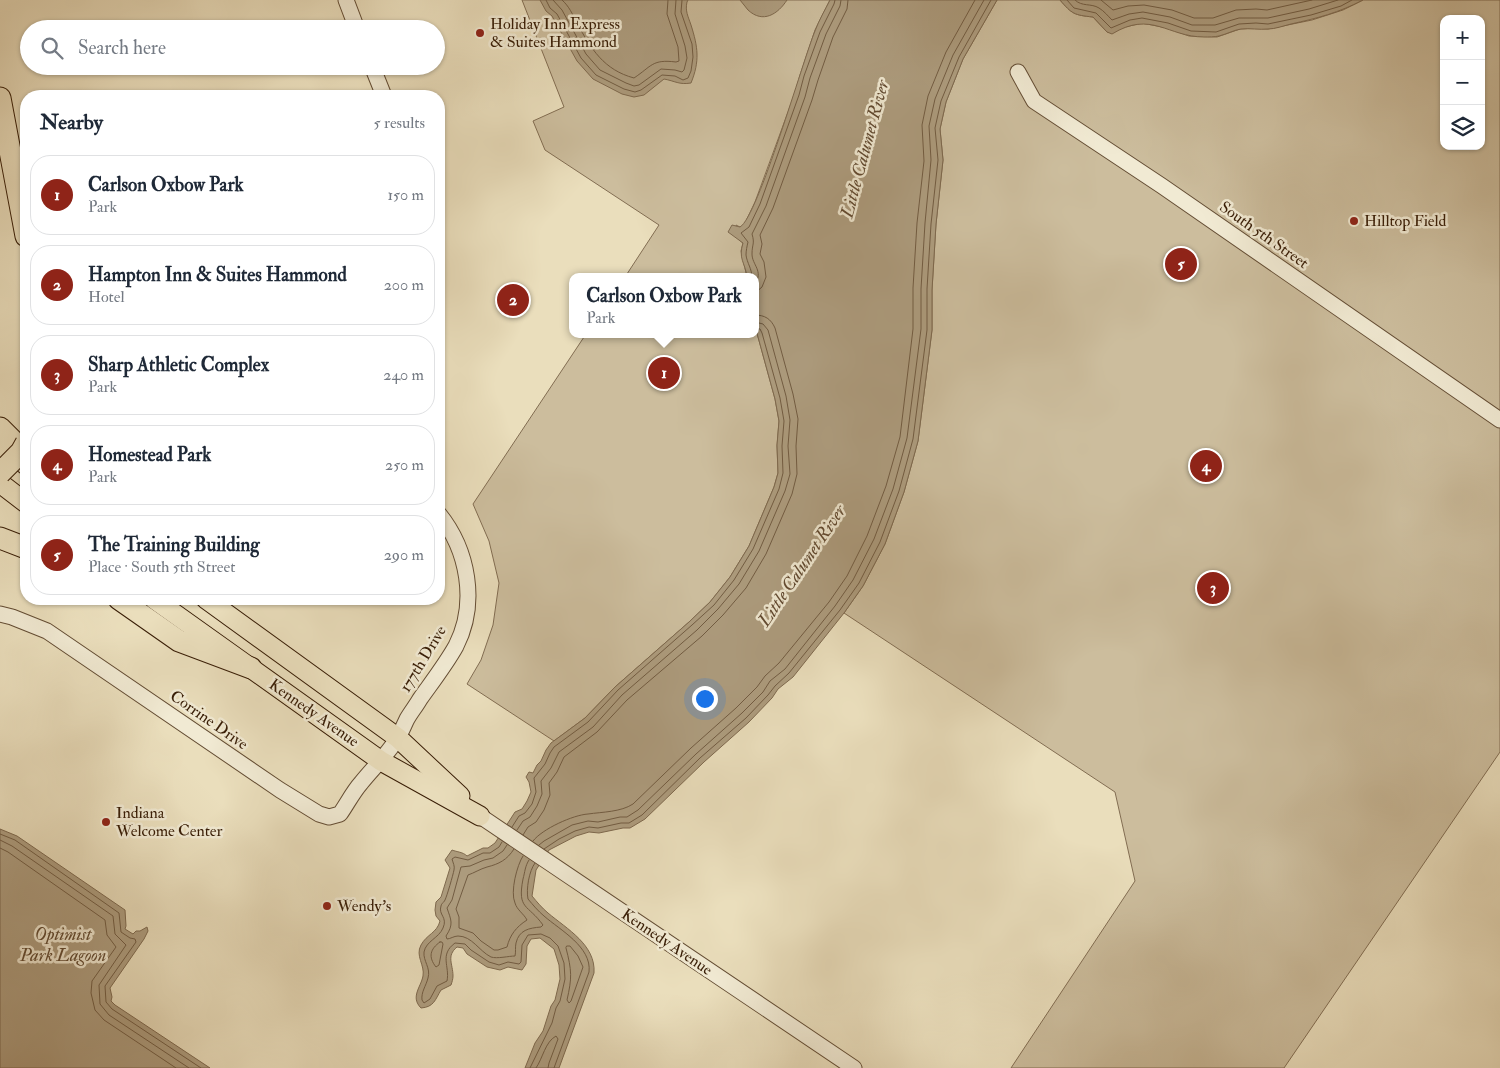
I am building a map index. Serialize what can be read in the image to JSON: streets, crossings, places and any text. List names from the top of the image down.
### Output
{
  "streets": {
    "main road": ["Kennedy Avenue"],
    "street": ["South 5th Street", "177th Drive", "Corrine Drive"]
  },
  "crossings": [
    ["177th Drive", "Kennedy Avenue"],
    ["177th Drive", "Corrine Drive"],
    ["Kennedy Avenue", "Corrine Drive"]
  ],
  "water": ["Little Calumet River", "Optimist Park Lagoon"],
  "places": [
    "Holiday Inn Express & Suites Hammond",
    "Hilltop Field",
    "Indiana Welcome Center",
    "Wendy's"
  ],
  "page": {
    "map_buttons": ["+", "−"],
    "search": "Search here",
    "heading": ["Nearby", "5 results"],
    "list": [
      {
        "mark": "1",
        "name": "Carlson Oxbow Park",
        "note": "Park",
        "value": "150 m"
      },
      {
        "mark": "2",
        "name": "Hampton Inn & Suites Hammond",
        "note": "Hotel",
        "value": "200 m"
      },
      {
        "mark": "3",
        "name": "Sharp Athletic Complex",
        "note": "Park",
        "value": "240 m"
      },
      {
        "mark": "4",
        "name": "Homestead Park",
        "note": "Park",
        "value": "250 m"
      },
      {
        "mark": "5",
        "name": "The Training Building",
        "note": "Place · South 5th Street",
        "value": "290 m"
      }
    ],
    "pins": [
      "5",
      "2",
      "1",
      "4",
      "3"
    ],
    "popup": ["Carlson Oxbow Park", "Park"]
  }
}
